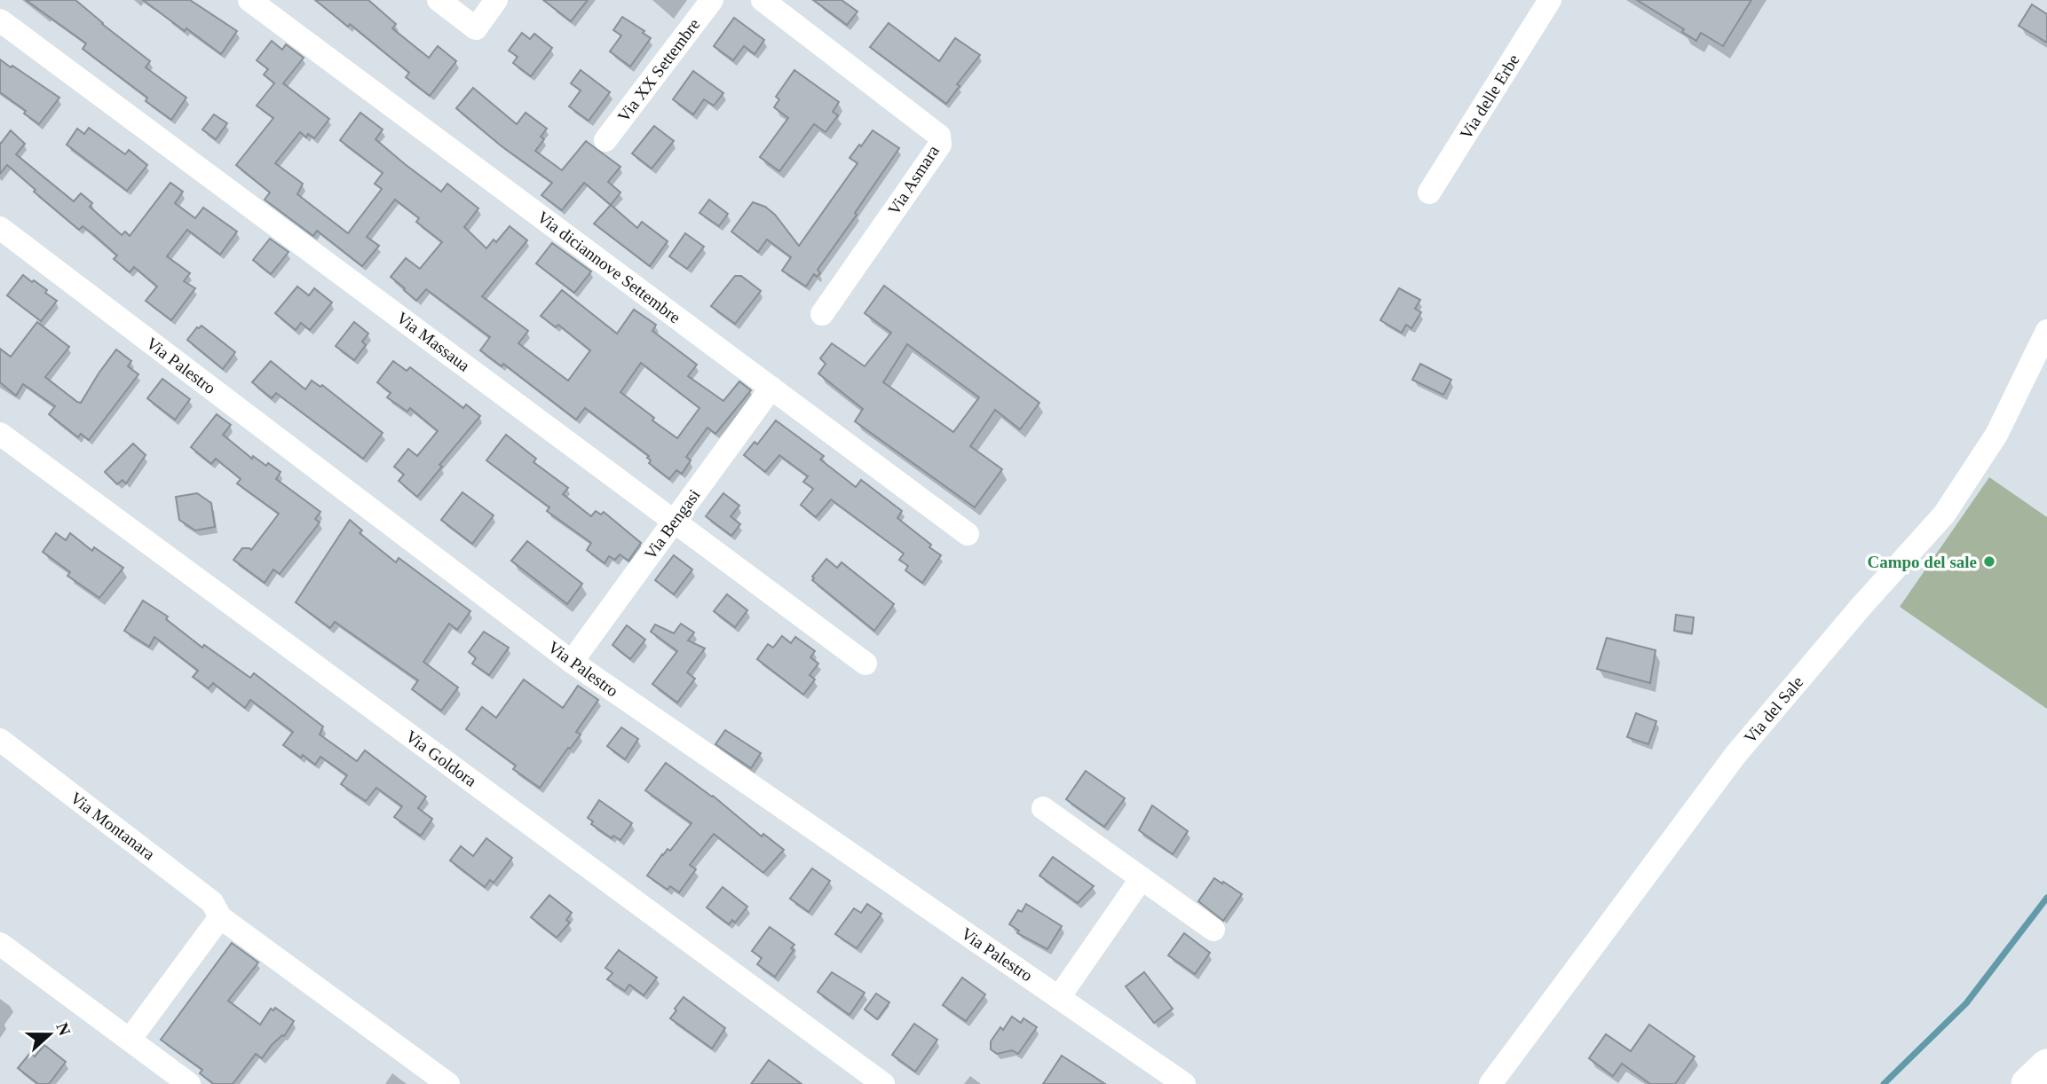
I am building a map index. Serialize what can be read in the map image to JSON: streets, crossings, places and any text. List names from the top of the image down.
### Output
{
  "streets": {
    "street": [
      "Via XX Settembre",
      "Via delle Erbe",
      "Via Asmara",
      "Via diciannove Settembre",
      "Via Massaua",
      "Via Palestro",
      "Via Bengasi",
      "Via del Sale",
      "Via Goldora",
      "Via Montanara"
    ]
  },
  "crossings": [
    ["Via diciannove Settembre", "Via Bengasi"],
    ["Via Massaua", "Via Bengasi"],
    ["Via Palestro", "Via Bengasi"]
  ],
  "places": ["Campo del sale"],
  "north": "right"
}
